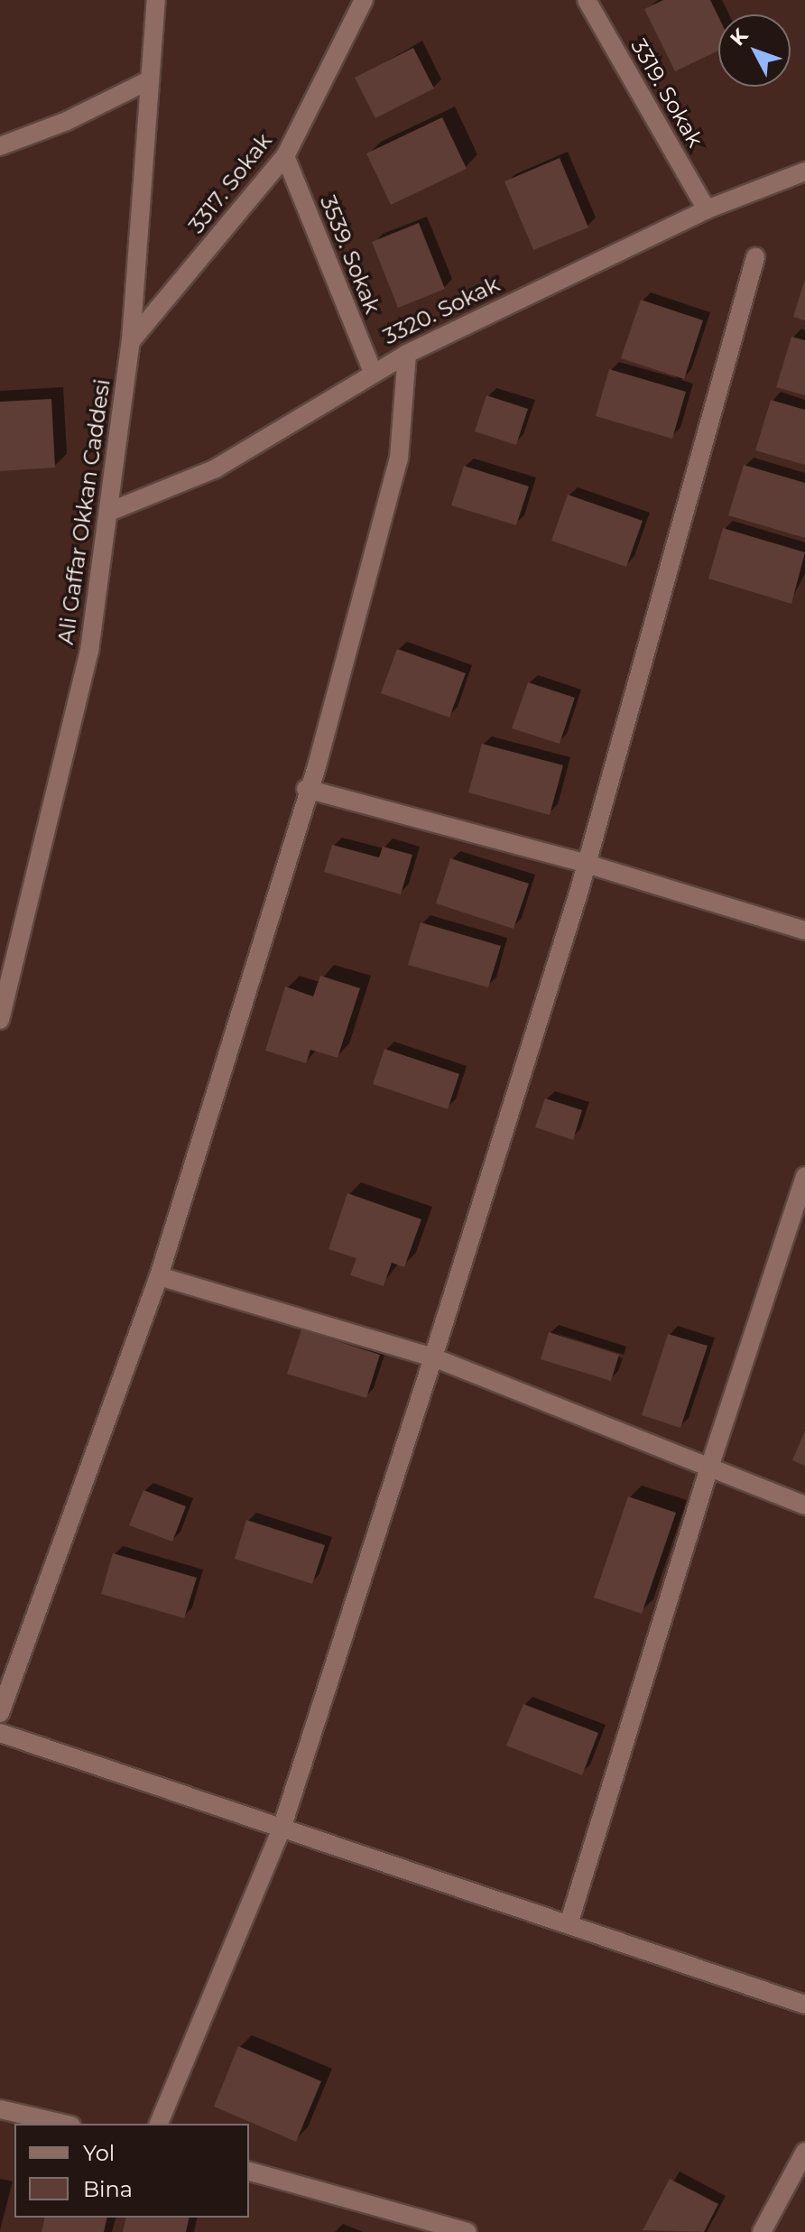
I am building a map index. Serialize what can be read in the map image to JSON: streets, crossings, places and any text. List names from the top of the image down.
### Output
{
  "streets": {
    "street": [
      "3319. Sokak",
      "3317. Sokak",
      "3539. Sokak",
      "3320. Sokak",
      "Ali Gaffar Okkan Caddesi"
    ]
  },
  "crossings": [
    ["3319. Sokak", "3320. Sokak"],
    ["3317. Sokak", "3539. Sokak"],
    ["3317. Sokak", "Ali Gaffar Okkan Caddesi"],
    ["3539. Sokak", "3320. Sokak"],
    ["3320. Sokak", "Ali Gaffar Okkan Caddesi"]
  ],
  "legend": ["Yol", "Bina"],
  "north": "top left"
}
